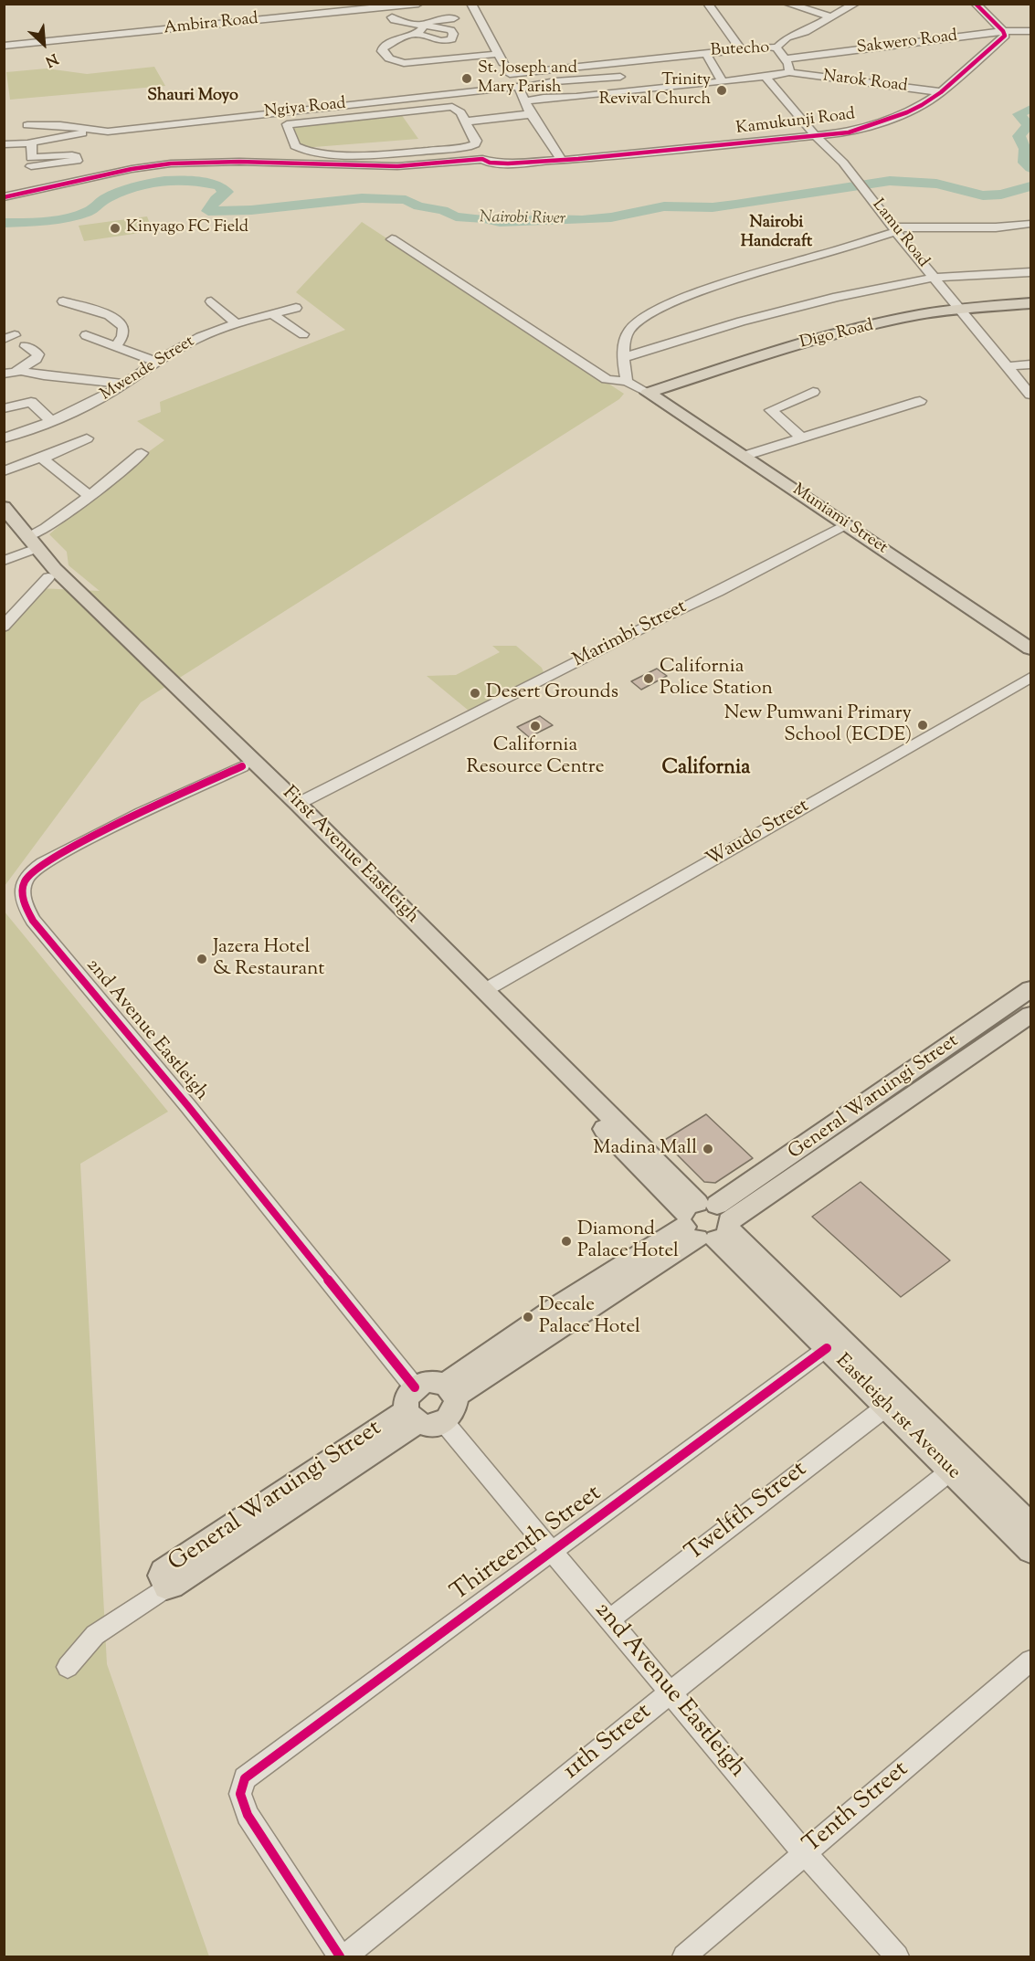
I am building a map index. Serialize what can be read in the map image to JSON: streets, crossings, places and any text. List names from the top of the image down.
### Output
{
  "streets": {
    "main road": [
      "Digo Road",
      "Muniami Street",
      "First Avenue Eastleigh",
      "General Waruingi Street",
      "Eastleigh 1st Avenue"
    ],
    "street": [
      "Ambira Road",
      "Sakwero Road",
      "Butecho",
      "Narok Road",
      "Ngiya Road",
      "Kamukunji Road",
      "Lamu Road",
      "Mwende Street",
      "Marimbi Street",
      "Waudo Street",
      "2nd Avenue Eastleigh",
      "Twelfth Street",
      "Thirteenth Street",
      "11th Street",
      "Tenth Street"
    ]
  },
  "crossings": [
    ["Sakwero Road", "Butecho"],
    ["Sakwero Road", "Kamukunji Road"],
    ["Butecho", "Narok Road"],
    ["Butecho", "Lamu Road"],
    ["Narok Road", "Kamukunji Road"],
    ["Kamukunji Road", "Lamu Road"],
    ["Lamu Road", "Digo Road"],
    ["Digo Road", "Muniami Street"],
    ["Muniami Street", "Marimbi Street"],
    ["Marimbi Street", "First Avenue Eastleigh"],
    ["Waudo Street", "First Avenue Eastleigh"],
    ["First Avenue Eastleigh", "2nd Avenue Eastleigh"],
    ["First Avenue Eastleigh", "General Waruingi Street"],
    ["First Avenue Eastleigh", "Eastleigh 1st Avenue"],
    ["2nd Avenue Eastleigh", "General Waruingi Street"],
    ["2nd Avenue Eastleigh", "Twelfth Street"],
    ["2nd Avenue Eastleigh", "Thirteenth Street"],
    ["2nd Avenue Eastleigh", "11th Street"],
    ["2nd Avenue Eastleigh", "Tenth Street"],
    ["General Waruingi Street", "Eastleigh 1st Avenue"],
    ["Eastleigh 1st Avenue", "Twelfth Street"],
    ["Eastleigh 1st Avenue", "Thirteenth Street"],
    ["Eastleigh 1st Avenue", "11th Street"]
  ],
  "districts": ["Shauri Moyo", "Nairobi Handcraft", "California"],
  "water": ["Nairobi River"],
  "places": [
    "St. Joseph and Mary Parish",
    "Trinity Revival Church",
    "Kinyago FC Field",
    "California Police Station",
    "Desert Grounds",
    "New Pumwani Primary School (ECDE)",
    "California Resource Centre",
    "Jazera Hotel & Restaurant",
    "Madina Mall",
    "Diamond Palace Hotel",
    "Decale Palace Hotel"
  ],
  "north": "bottom right"
}
